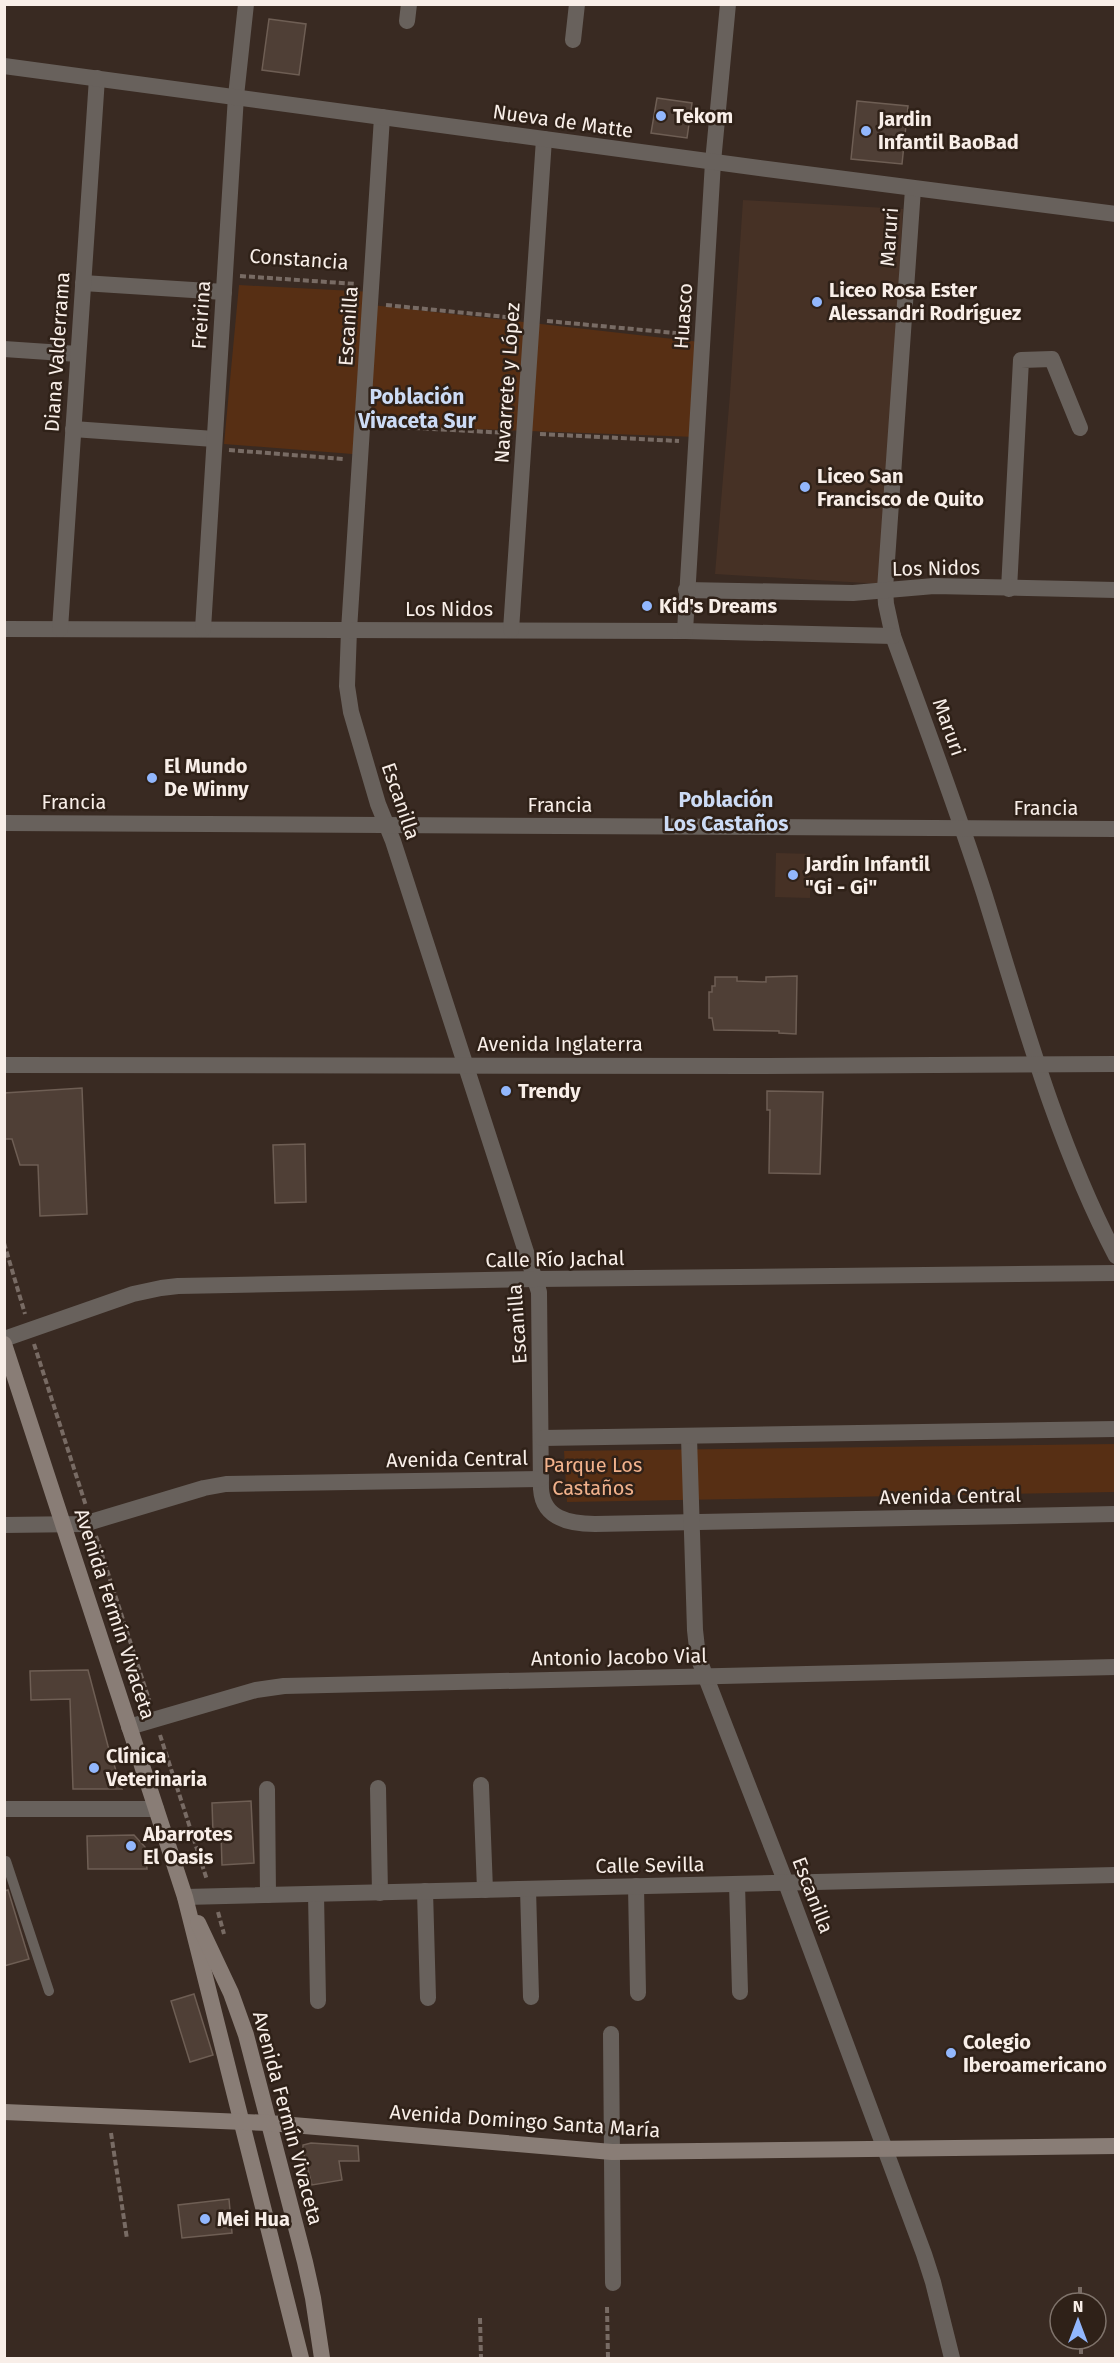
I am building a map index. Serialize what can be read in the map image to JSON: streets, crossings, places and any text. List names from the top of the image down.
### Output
{
  "streets": {
    "main road": ["Avenida Fermín Vivaceta", "Avenida Domingo Santa María"],
    "street": [
      "Nueva de Matte",
      "Maruri",
      "Freirina",
      "Huasco",
      "Escanilla",
      "Diana Valderrama",
      "Navarrete y López",
      "Los Nidos",
      "Francia",
      "Avenida Inglaterra",
      "Calle Río Jachal",
      "Avenida Central",
      "Antonio Jacobo Vial",
      "Calle Sevilla"
    ],
    "path": ["Constancia"]
  },
  "crossings": [
    ["Nueva de Matte", "Maruri"],
    ["Nueva de Matte", "Freirina"],
    ["Nueva de Matte", "Huasco"],
    ["Nueva de Matte", "Escanilla"],
    ["Nueva de Matte", "Diana Valderrama"],
    ["Nueva de Matte", "Navarrete y López"],
    ["Maruri", "Los Nidos"],
    ["Maruri", "Francia"],
    ["Maruri", "Avenida Inglaterra"],
    ["Constancia", "Freirina"],
    ["Constancia", "Escanilla"],
    ["Freirina", "Los Nidos"],
    ["Huasco", "Los Nidos"],
    ["Escanilla", "Los Nidos"],
    ["Escanilla", "Francia"],
    ["Escanilla", "Avenida Inglaterra"],
    ["Escanilla", "Calle Río Jachal"],
    ["Escanilla", "Avenida Central"],
    ["Escanilla", "Antonio Jacobo Vial"],
    ["Escanilla", "Calle Sevilla"],
    ["Escanilla", "Avenida Domingo Santa María"],
    ["Diana Valderrama", "Los Nidos"],
    ["Navarrete y López", "Los Nidos"],
    ["Avenida Central", "Avenida Fermín Vivaceta"],
    ["Avenida Fermín Vivaceta", "Antonio Jacobo Vial"],
    ["Avenida Fermín Vivaceta", "Calle Sevilla"],
    ["Avenida Fermín Vivaceta", "Avenida Domingo Santa María"]
  ],
  "districts": ["Población Vivaceta Sur", "Población Los Castaños"],
  "parks": ["Parque Los Castaños"],
  "places": [
    "Tekom",
    "Jardin Infantil BaoBad",
    "Liceo Rosa Ester Alessandri Rodríguez",
    "Liceo San Francisco de Quito",
    "Kid's Dreams",
    "El Mundo De Winny",
    "Jardín Infantil \"Gi - Gi\"",
    "Trendy",
    "Clínica Veterinaria",
    "Abarrotes El Oasis",
    "Colegio Iberoamericano",
    "Mei Hua"
  ],
  "north": "top"
}
